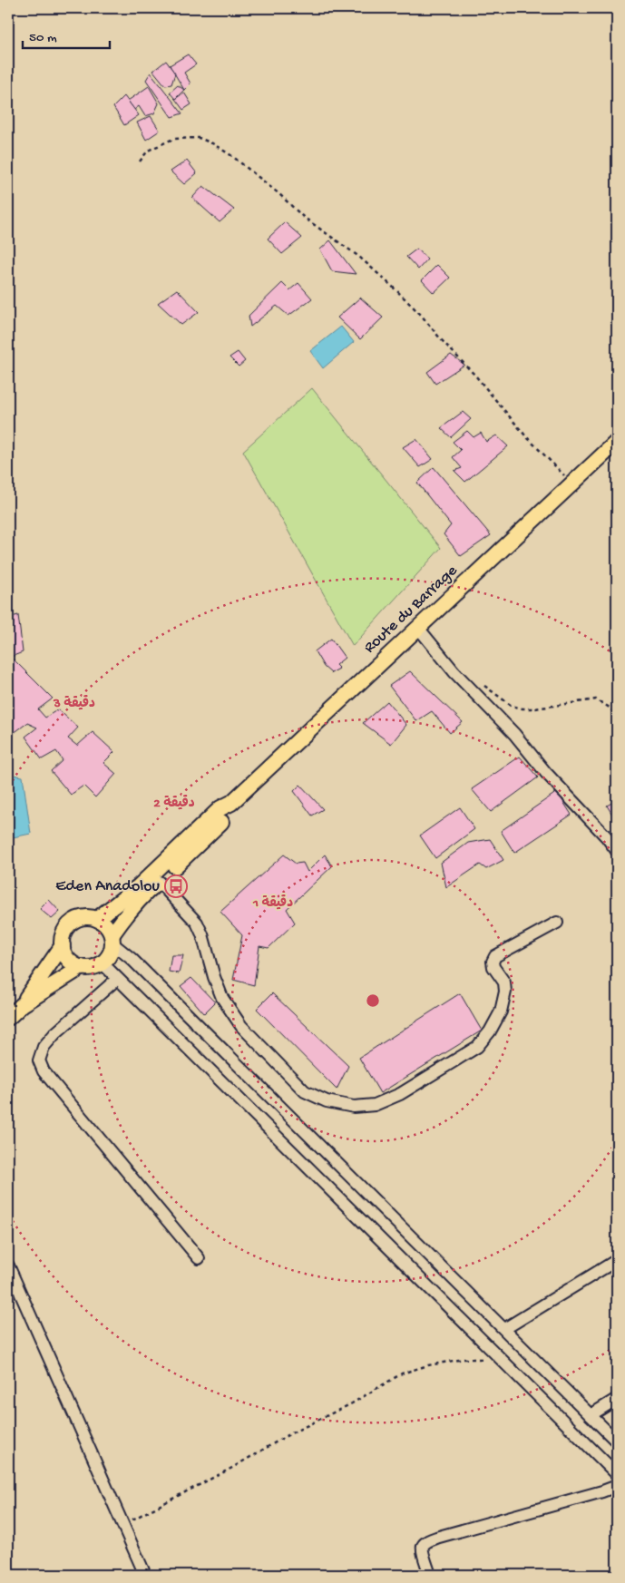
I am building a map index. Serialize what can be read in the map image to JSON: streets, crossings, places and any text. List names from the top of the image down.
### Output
{
  "streets": {
    "main road": ["Route du Barrage"]
  },
  "places": {
    "bus stop": ["Eden Anadolou"]
  },
  "scale_bar": "50 m",
  "rings": ["3 دقيقة", "2 دقيقة", "1 دقيقة"]
}
